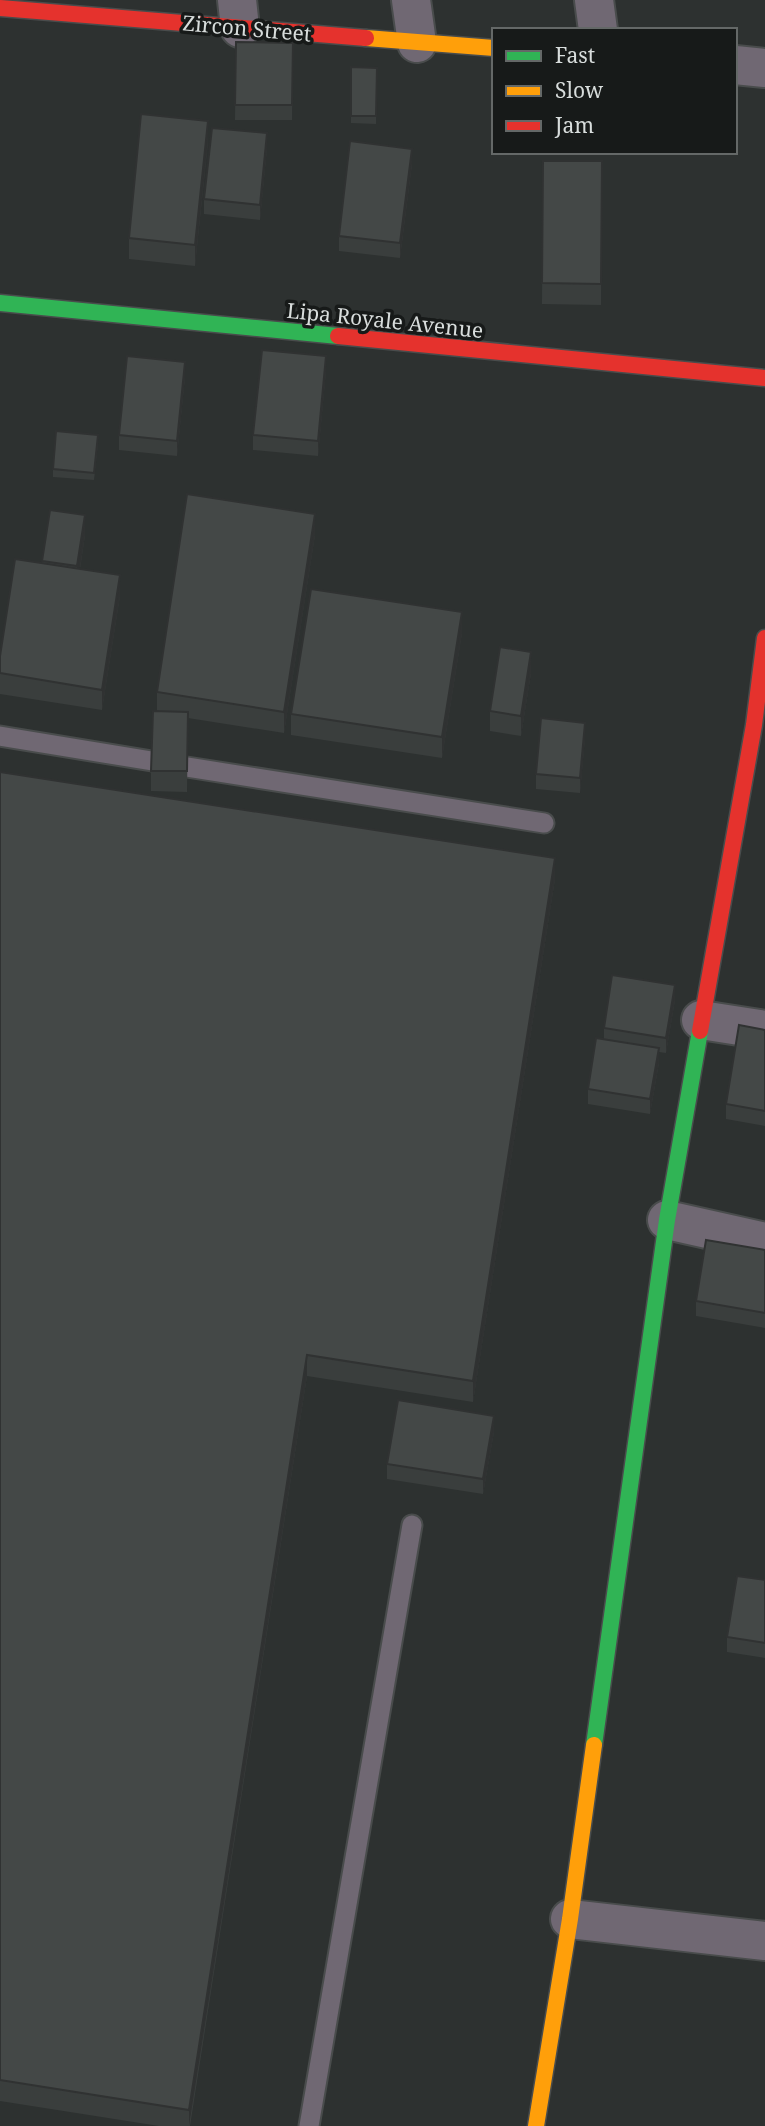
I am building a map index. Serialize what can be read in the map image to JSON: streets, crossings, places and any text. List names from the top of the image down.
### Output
{
  "streets": {
    "street": ["Zircon Street", "Lipa Royale Avenue"]
  },
  "legend": ["Fast", "Slow", "Jam"]
}
